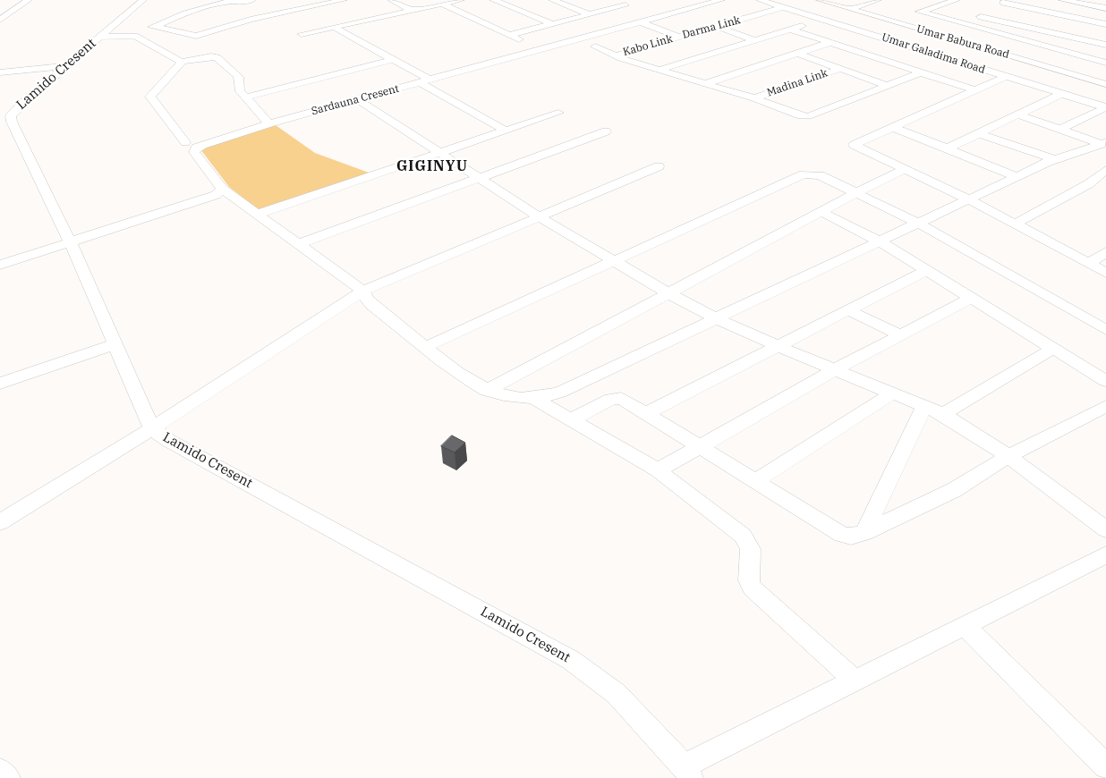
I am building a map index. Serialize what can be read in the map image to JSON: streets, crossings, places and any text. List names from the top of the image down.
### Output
{
  "streets": {
    "street": [
      "Darma Link",
      "Umar Babura Road",
      "Kabo Link",
      "Umar Galadima Road",
      "Lamido Cresent",
      "Madina Link",
      "Sardauna Cresent"
    ]
  },
  "crossings": [
    ["Darma Link", "Kabo Link"],
    ["Darma Link", "Umar Galadima Road"],
    ["Darma Link", "Sardauna Cresent"]
  ],
  "districts": ["GIGINYU"]
}
